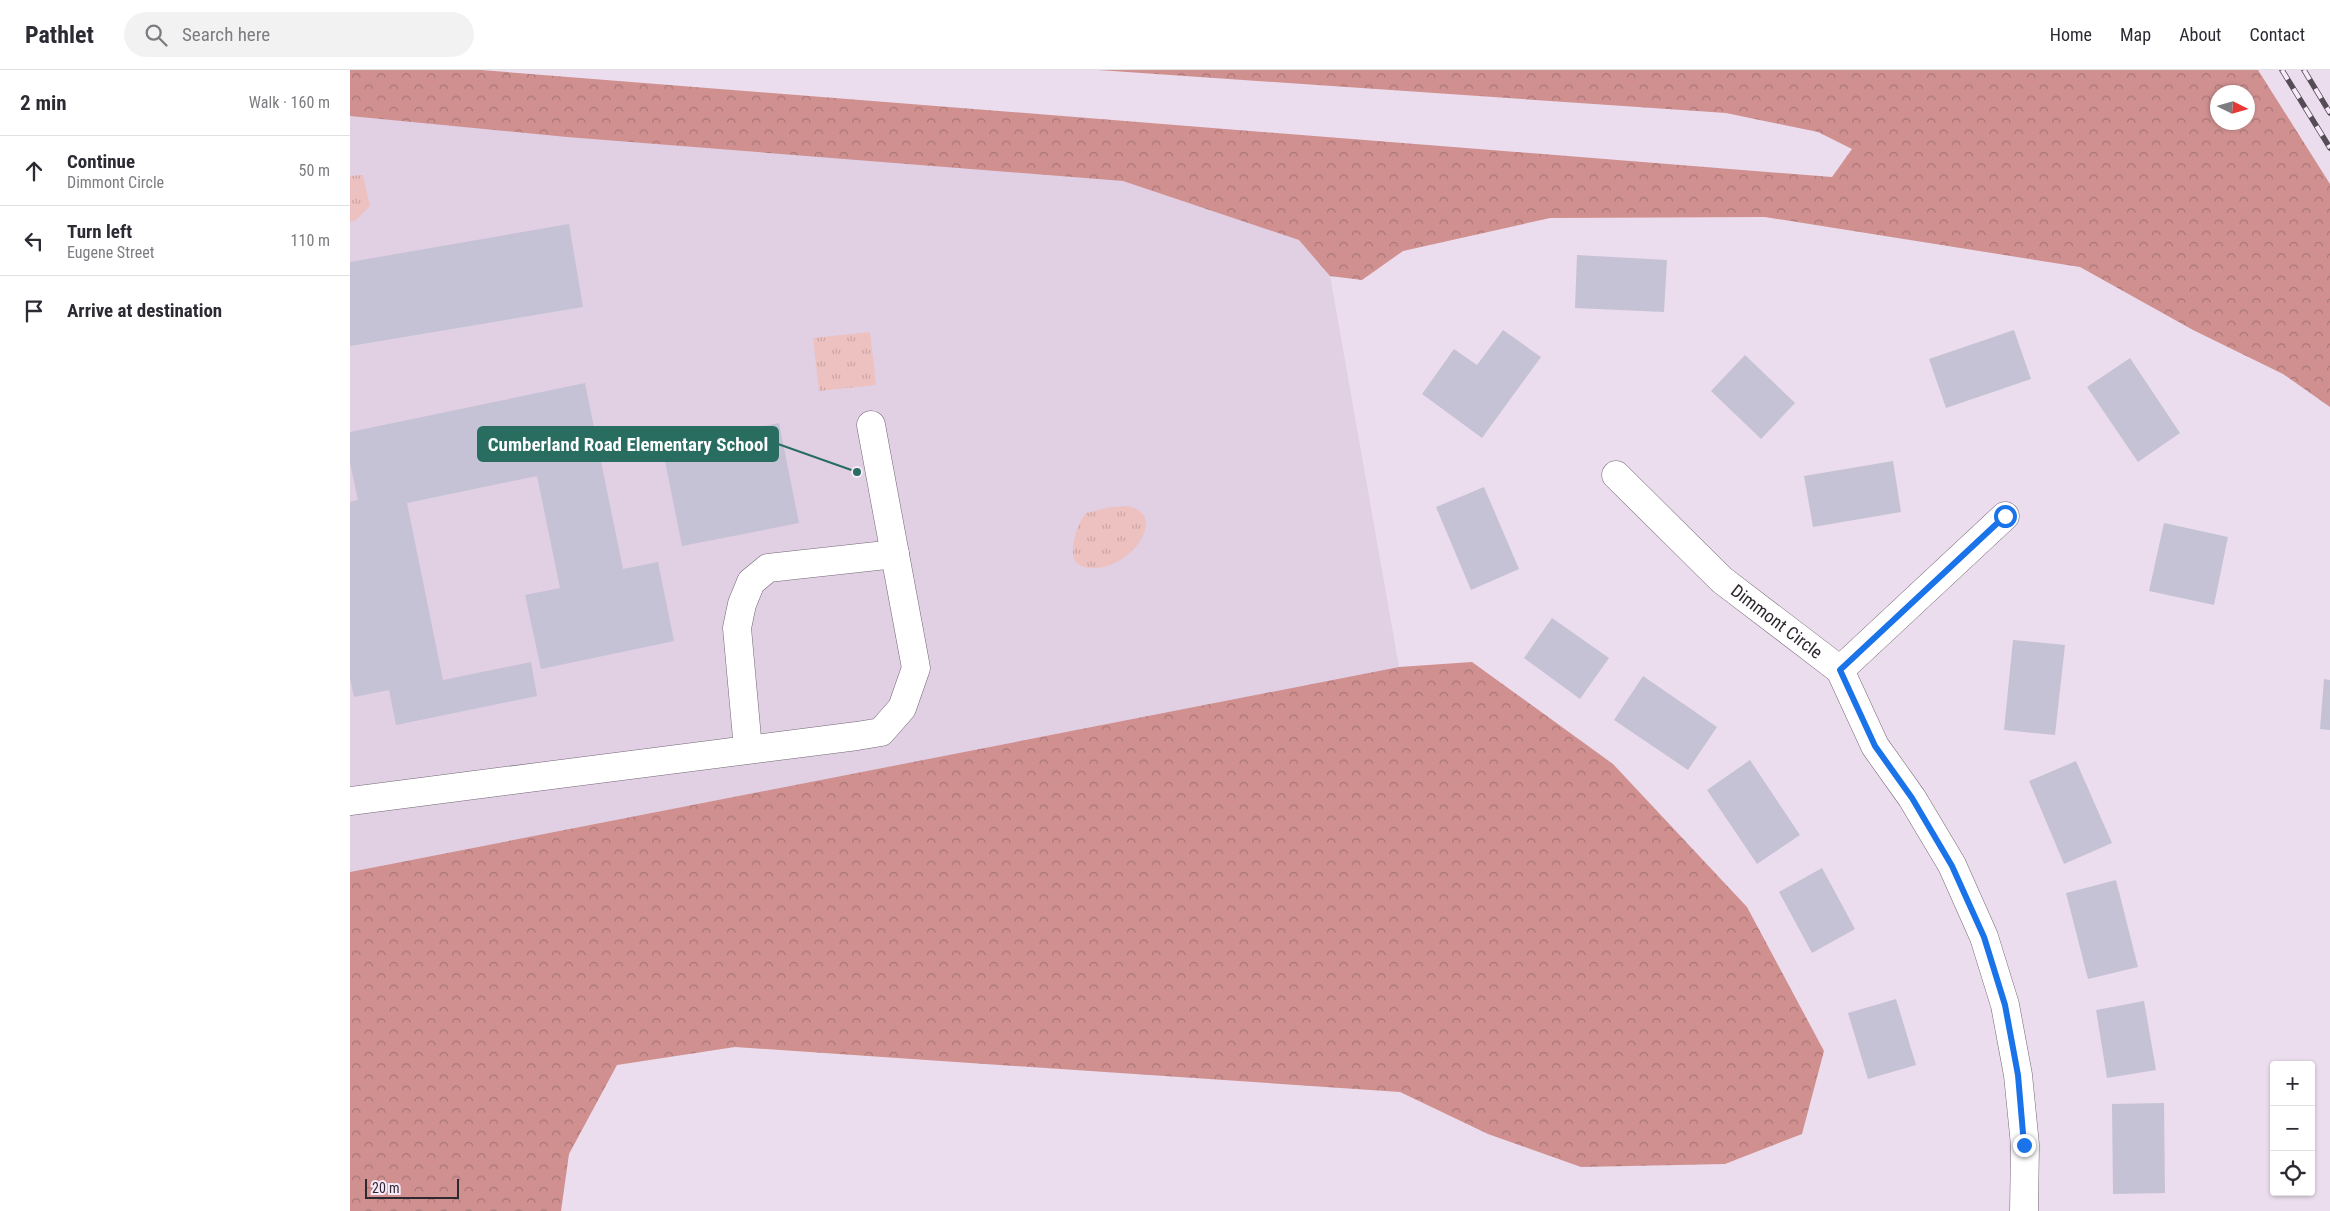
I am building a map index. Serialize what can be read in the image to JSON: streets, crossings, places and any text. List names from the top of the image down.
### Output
{
  "streets": {
    "street": ["Dimmont Circle"]
  },
  "places": ["Cumberland Road Elementary School"],
  "scale_bar": "20 m",
  "north": "right",
  "page": {
    "header": "Pathlet",
    "search": "Search here",
    "nav": [
      "Home",
      "Map",
      "About",
      "Contact"
    ],
    "heading": ["2 min", "Walk · 160 m"],
    "list": [
      ["Continue", "Dimmont Circle", "50 m"],
      ["Turn left", "Eugene Street", "110 m"],
      "Arrive at destination"
    ],
    "map_buttons": ["+", "−"],
    "scale": "20 m"
  }
}
